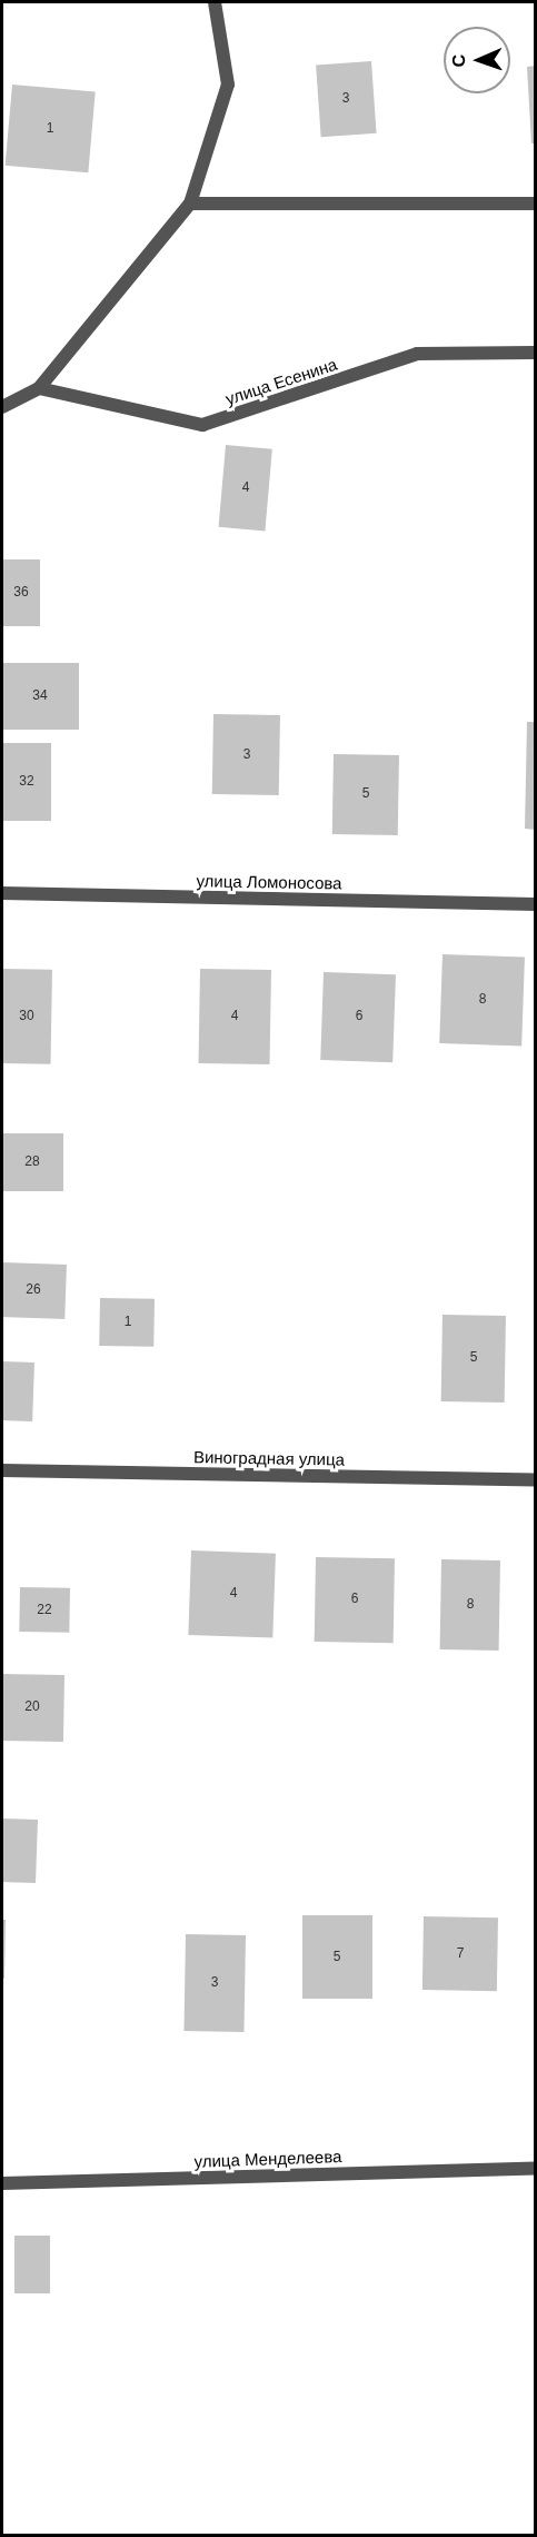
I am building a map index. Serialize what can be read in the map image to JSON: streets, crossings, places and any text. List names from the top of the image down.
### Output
{
  "streets": {
    "street": [
      "улица Есенина",
      "улица Ломоносова",
      "Виноградная улица",
      "улица Менделеева"
    ]
  },
  "house_numbers": [
    "3",
    "1",
    "4",
    "36",
    "34",
    "3",
    "32",
    "5",
    "8",
    "30",
    "4",
    "6",
    "28",
    "26",
    "1",
    "5",
    "4",
    "6",
    "8",
    "22",
    "20",
    "7",
    "5",
    "3"
  ],
  "north": "left"
}
